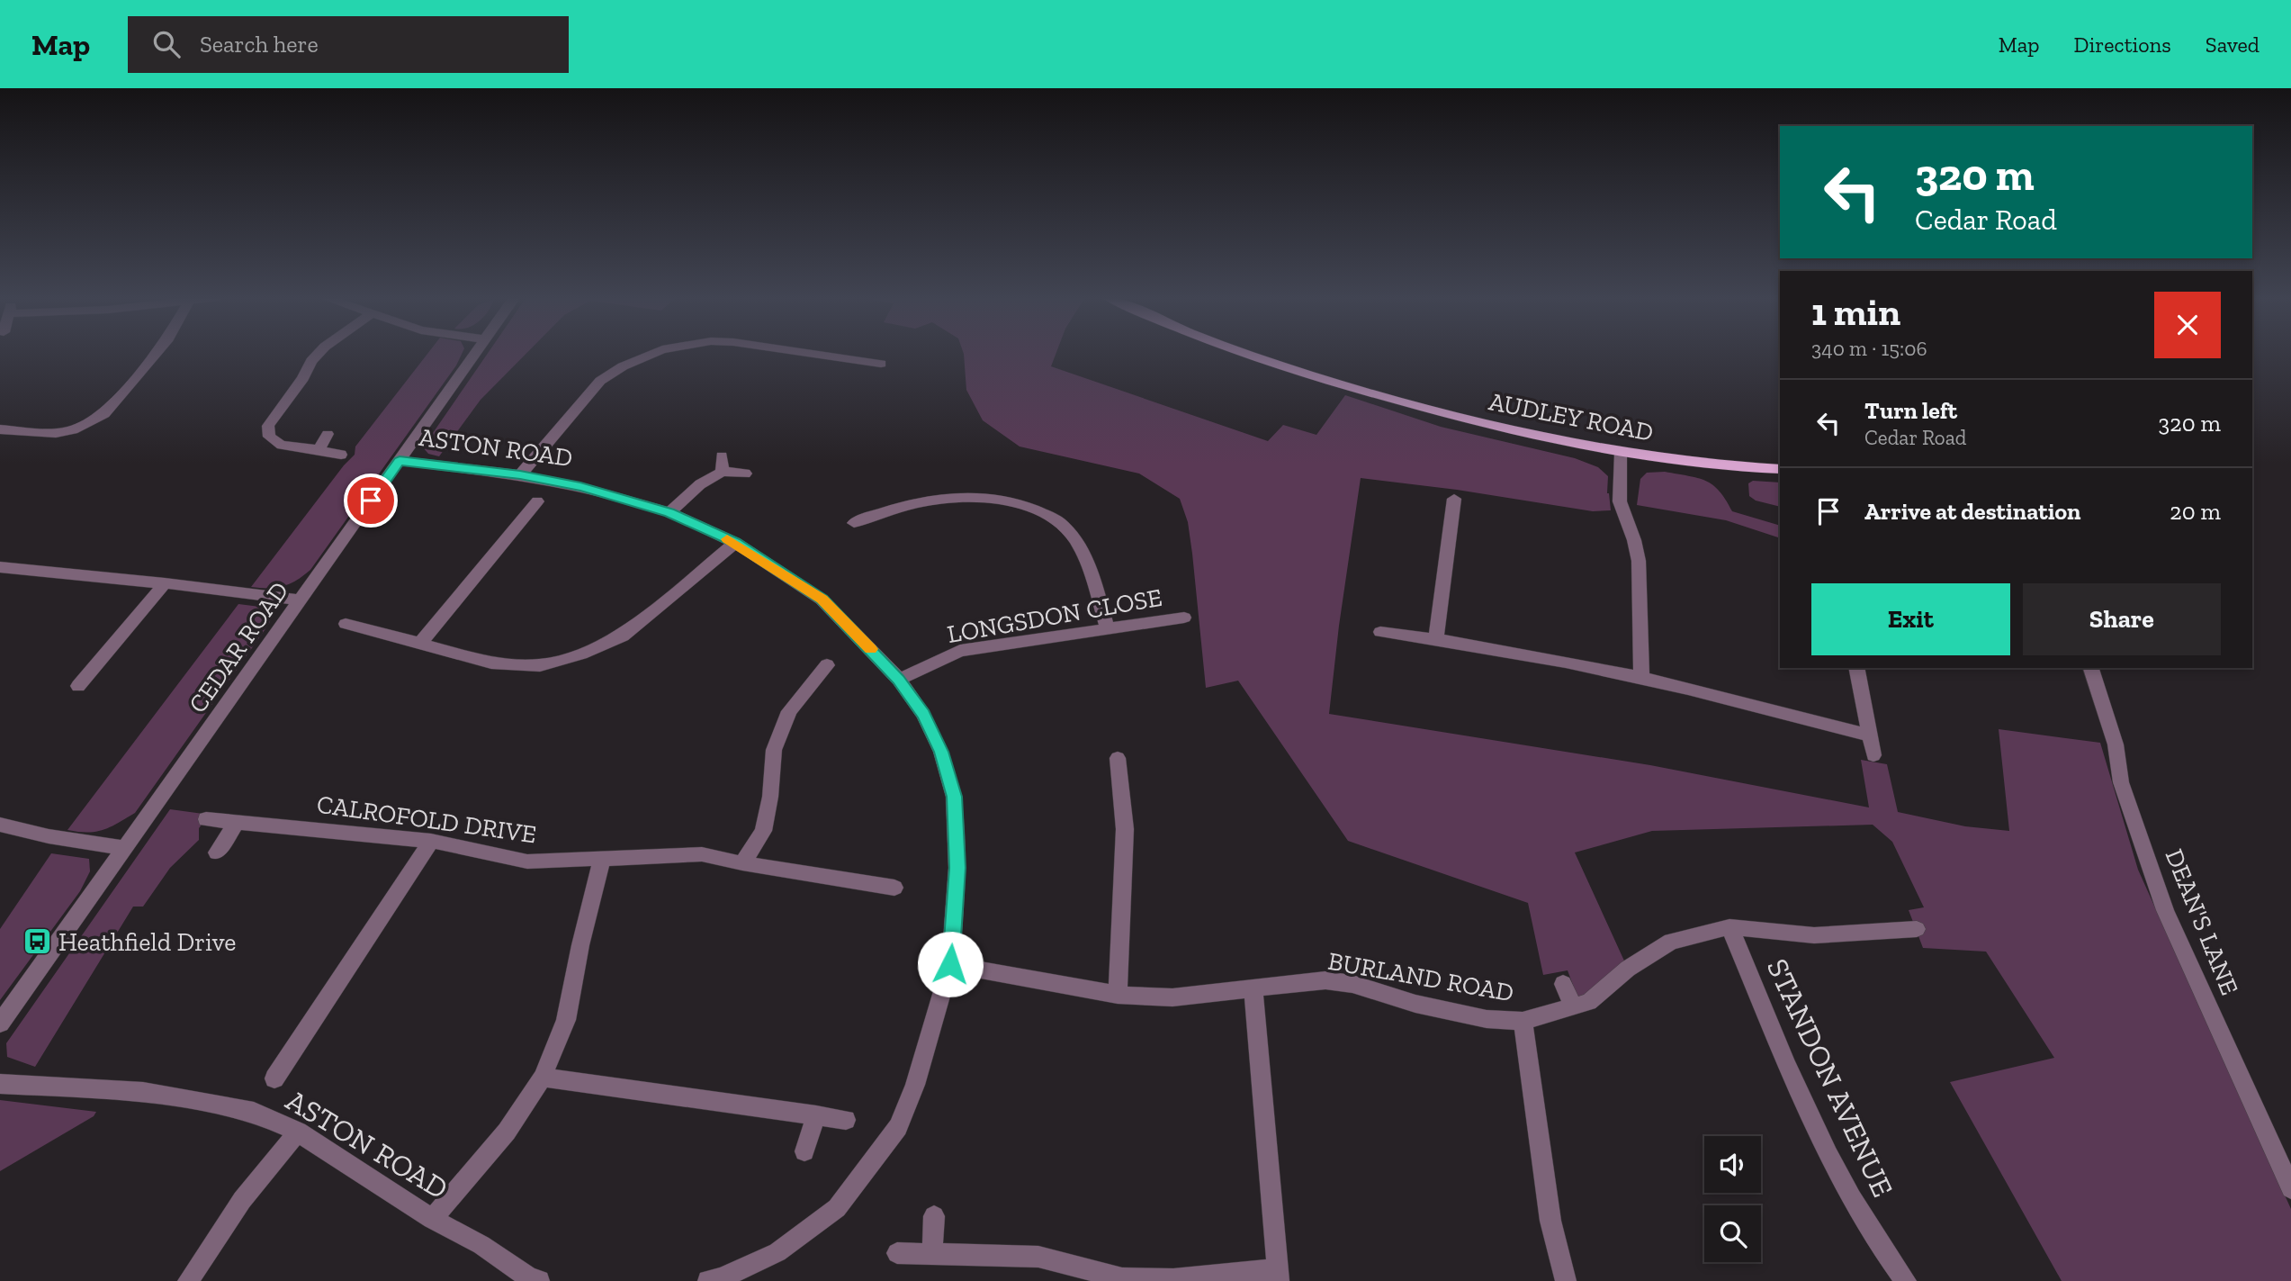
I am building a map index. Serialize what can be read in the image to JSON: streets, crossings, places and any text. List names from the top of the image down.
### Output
{
  "streets": {
    "main road": ["AUDLEY ROAD"],
    "street": [
      "ASTON ROAD",
      "LONGSDON CLOSE",
      "CEDAR ROAD",
      "CALROFOLD DRIVE",
      "DEAN'S LANE",
      "BURLAND ROAD",
      "STANDON AVENUE"
    ]
  },
  "crossings": [
    ["ASTON ROAD", "LONGSDON CLOSE"],
    ["ASTON ROAD", "CEDAR ROAD"],
    ["ASTON ROAD", "BURLAND ROAD"],
    ["BURLAND ROAD", "STANDON AVENUE"]
  ],
  "places": {
    "bus stop": ["Heathfield Drive"]
  },
  "page": {
    "header": "Map",
    "search": "Search here",
    "nav": ["Map", "Directions", "Saved"],
    "turn": ["320 m", "Cedar Road"],
    "heading": ["1 min", "340 m · 15:06"],
    "list": [
      {
        "name": "Turn left",
        "note": "Cedar Road",
        "value": "320 m"
      },
      {
        "name": "Arrive at destination",
        "value": "20 m"
      }
    ],
    "buttons": ["Exit", "Share"]
  }
}
